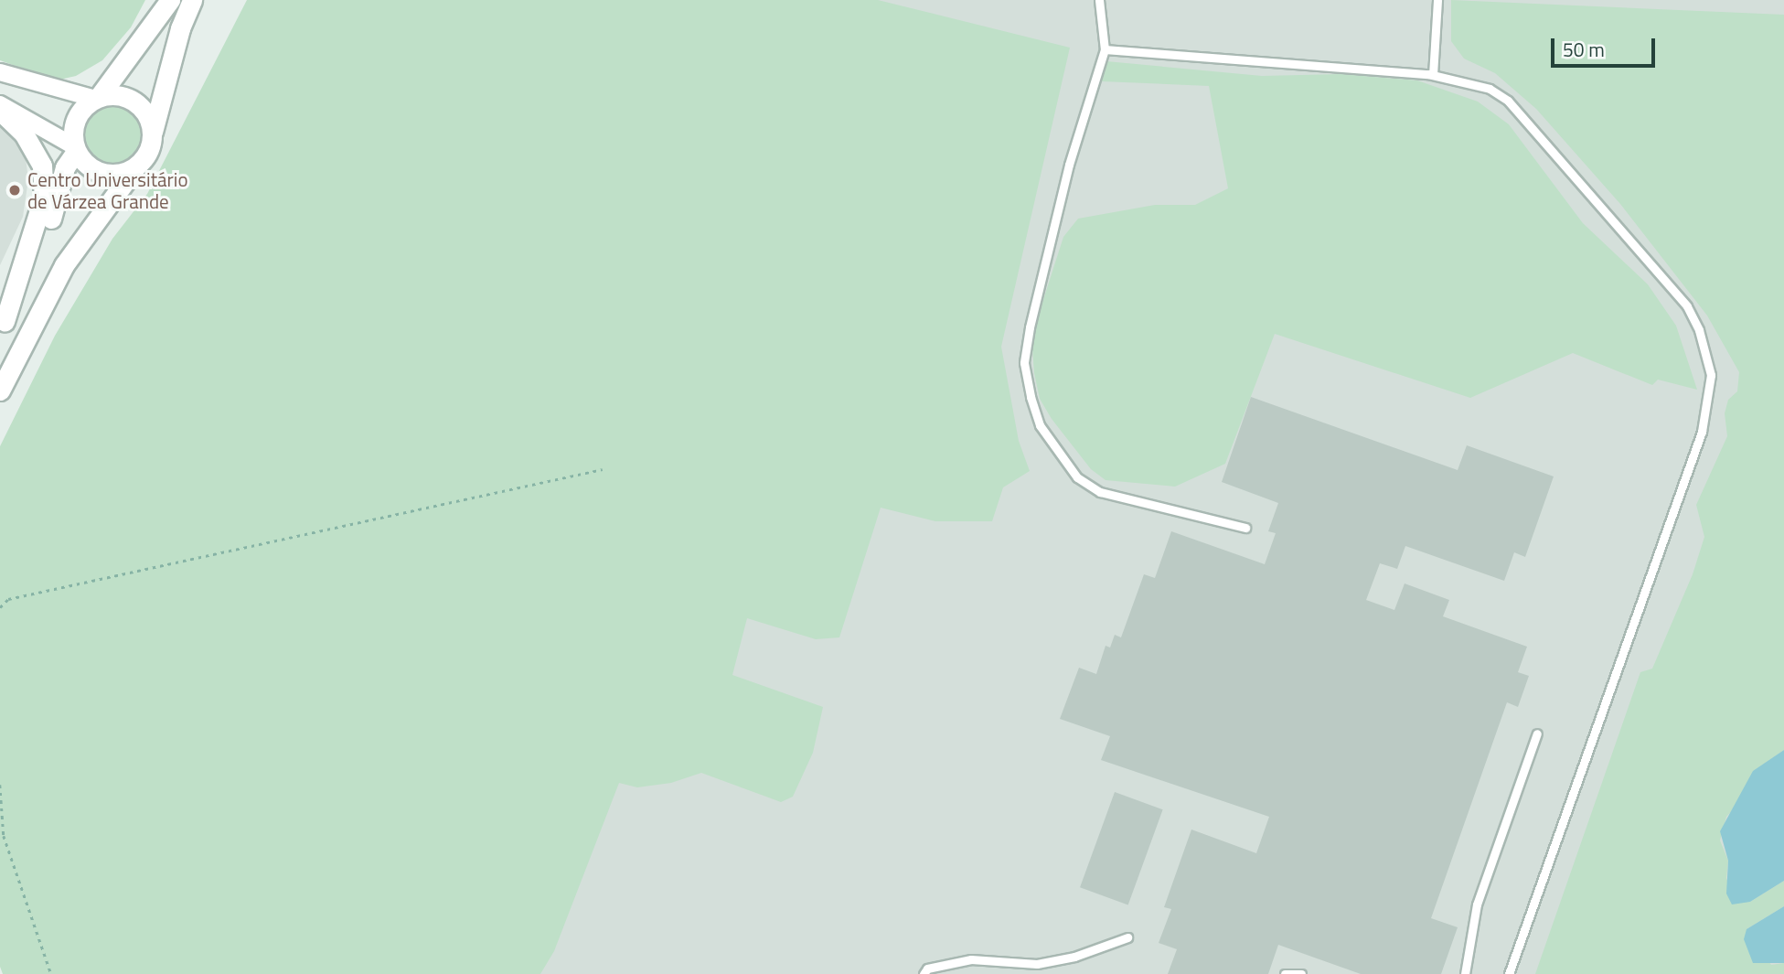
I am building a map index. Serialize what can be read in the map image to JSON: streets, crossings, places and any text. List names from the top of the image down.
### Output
{
  "places": ["Centro Universitário de Várzea Grande"],
  "scale_bar": "50 m"
}
